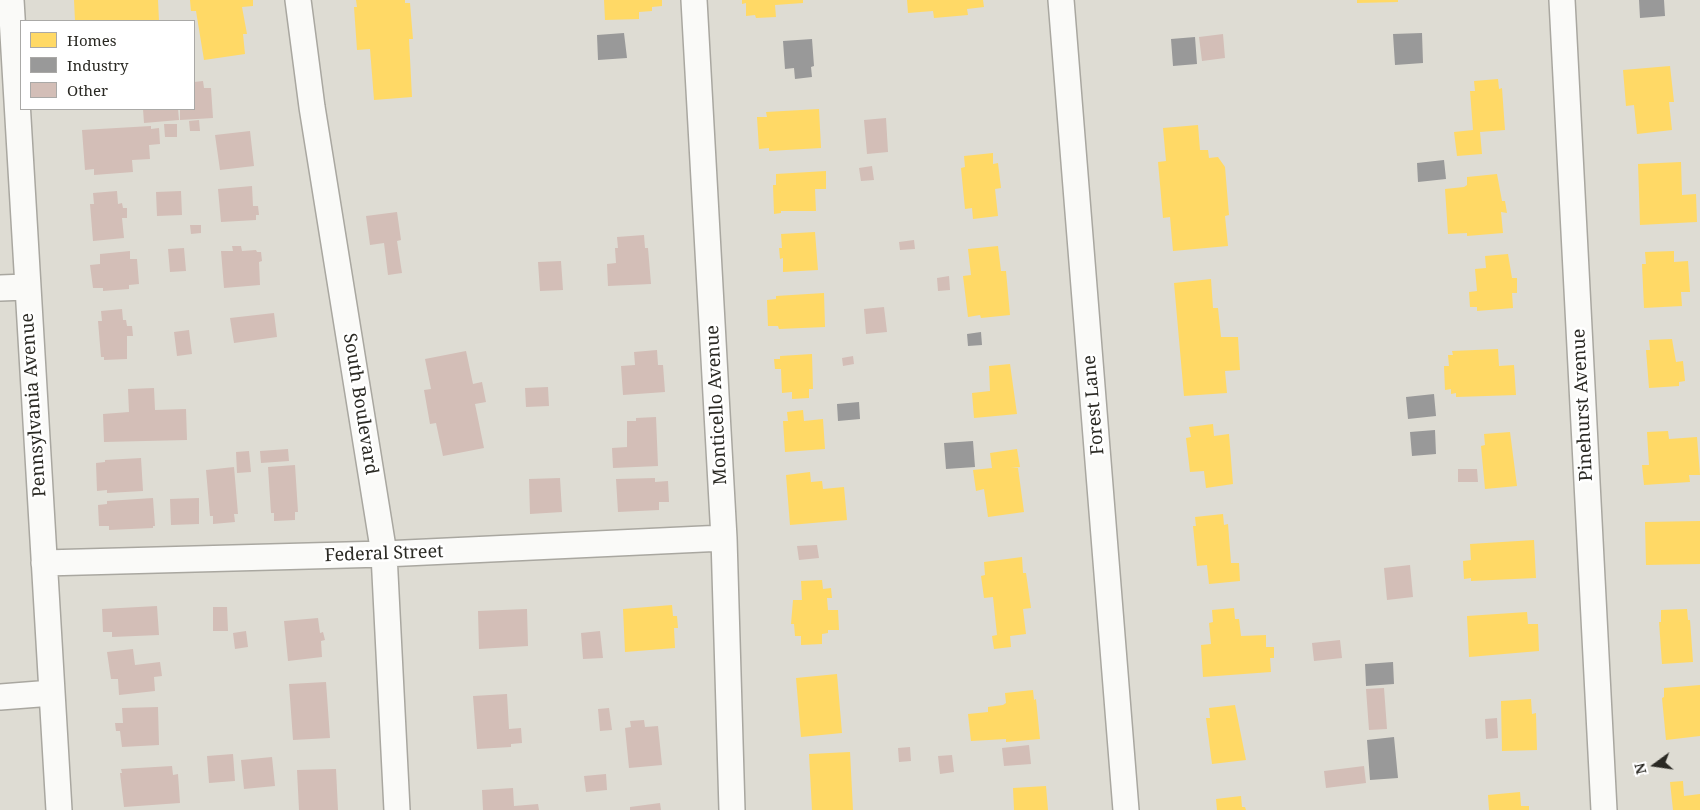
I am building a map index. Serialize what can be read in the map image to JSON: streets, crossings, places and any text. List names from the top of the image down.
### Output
{
  "streets": {
    "street": [
      "South Boulevard",
      "Pennsylvania Avenue",
      "Monticello Avenue",
      "Forest Lane",
      "Pinehurst Avenue",
      "Federal Street"
    ]
  },
  "crossings": [
    ["South Boulevard", "Federal Street"],
    ["Pennsylvania Avenue", "Federal Street"],
    ["Monticello Avenue", "Federal Street"]
  ],
  "legend": ["Homes", "Industry", "Other"],
  "north": "left"
}
